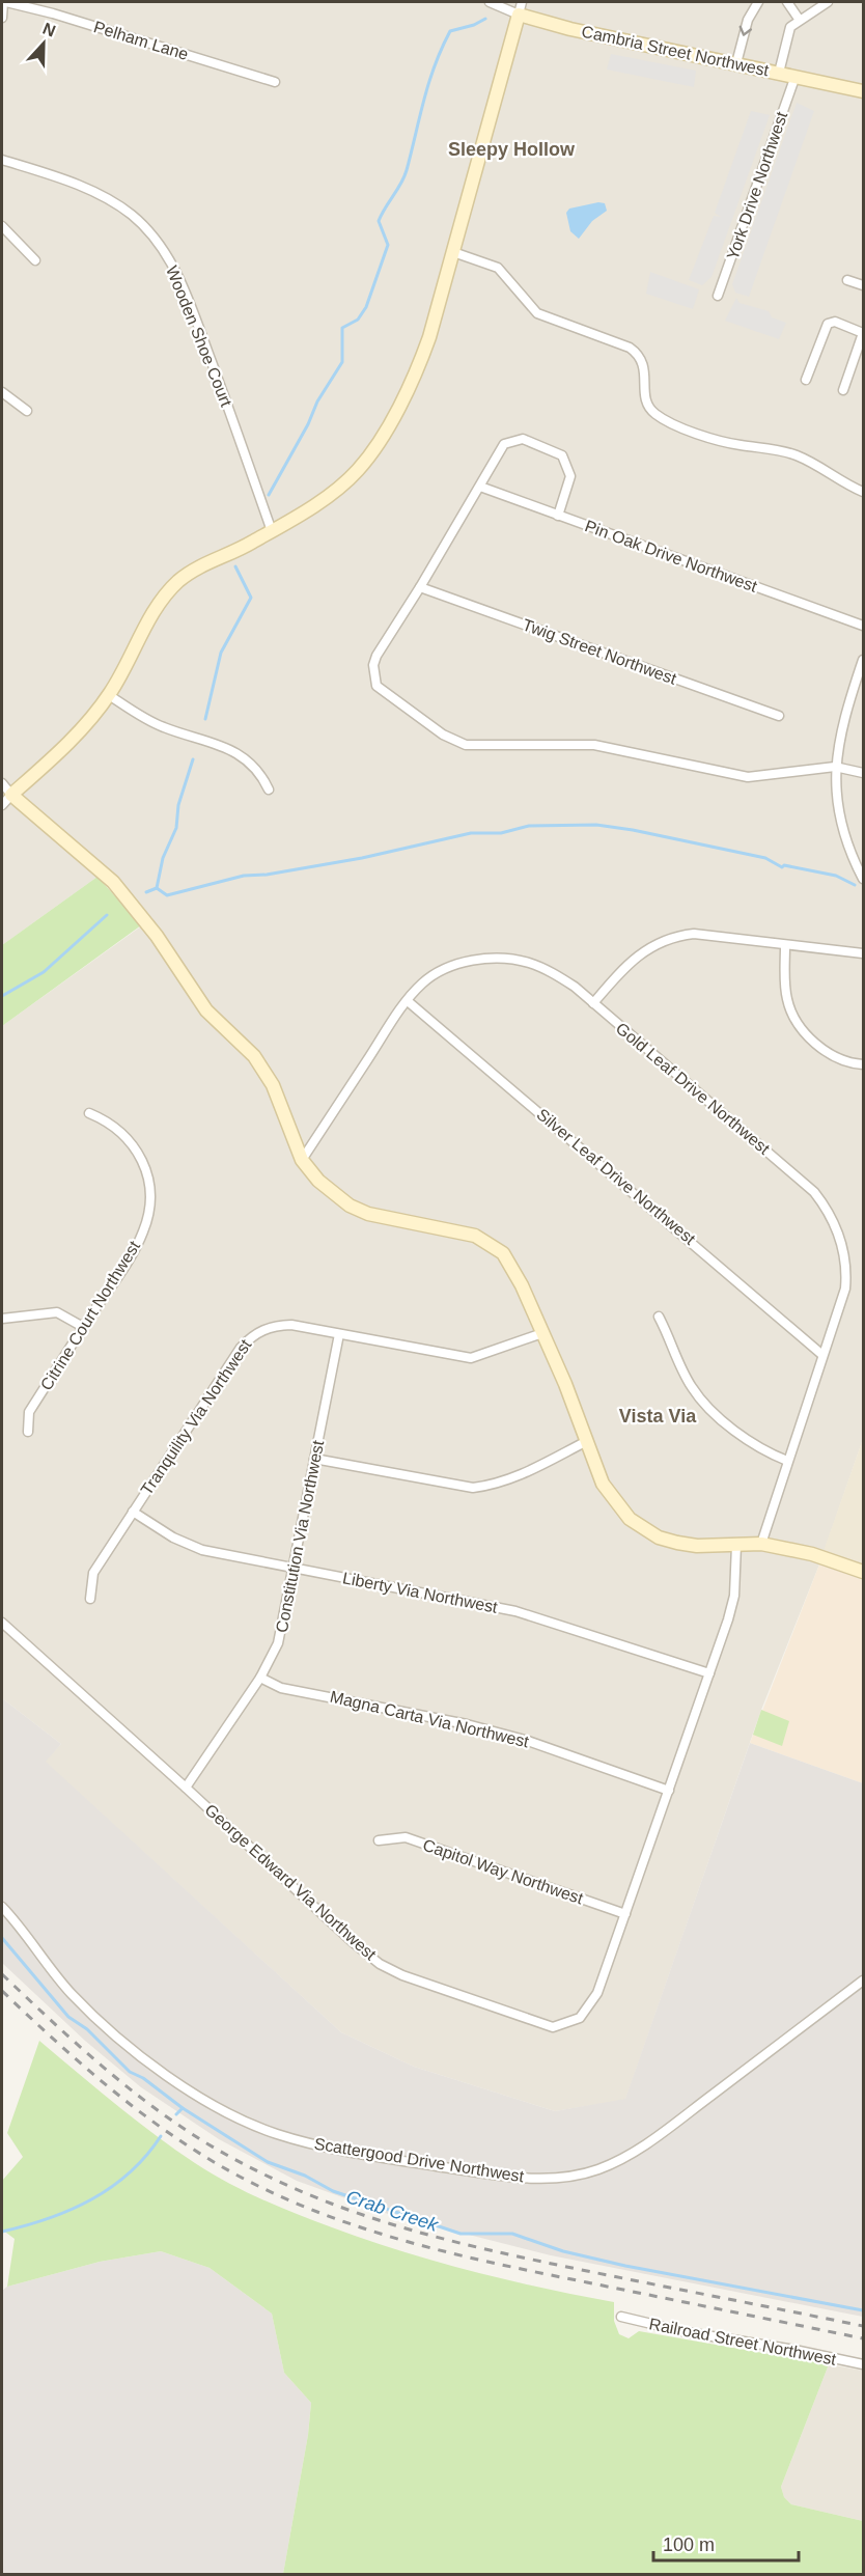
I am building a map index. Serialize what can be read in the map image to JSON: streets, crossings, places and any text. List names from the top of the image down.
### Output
{
  "streets": {
    "street": [
      "Pelham Lane",
      "Cambria Street Northwest",
      "York Drive Northwest",
      "Wooden Shoe Court",
      "Pin Oak Drive Northwest",
      "Twig Street Northwest",
      "Gold Leaf Drive Northwest",
      "Silver Leaf Drive Northwest",
      "Citrine Court Northwest",
      "Tranquility Via Northwest",
      "Constitution Via Northwest",
      "Liberty Via Northwest",
      "Magna Carta Via Northwest",
      "Capitol Way Northwest",
      "George Edward Via Northwest",
      "Scattergood Drive Northwest",
      "Railroad Street Northwest"
    ]
  },
  "crossings": [
    ["Cambria Street Northwest", "York Drive Northwest"],
    ["Gold Leaf Drive Northwest", "Silver Leaf Drive Northwest"],
    ["Tranquility Via Northwest", "Constitution Via Northwest"],
    ["Tranquility Via Northwest", "Liberty Via Northwest"],
    ["Constitution Via Northwest", "Liberty Via Northwest"],
    ["Constitution Via Northwest", "Magna Carta Via Northwest"],
    ["Constitution Via Northwest", "George Edward Via Northwest"],
    ["Liberty Via Northwest", "George Edward Via Northwest"],
    ["Magna Carta Via Northwest", "George Edward Via Northwest"],
    ["Capitol Way Northwest", "George Edward Via Northwest"]
  ],
  "districts": ["Sleepy Hollow", "Vista Via"],
  "water": ["Crab Creek"],
  "scale_bar": "100 m",
  "north": "top"
}
